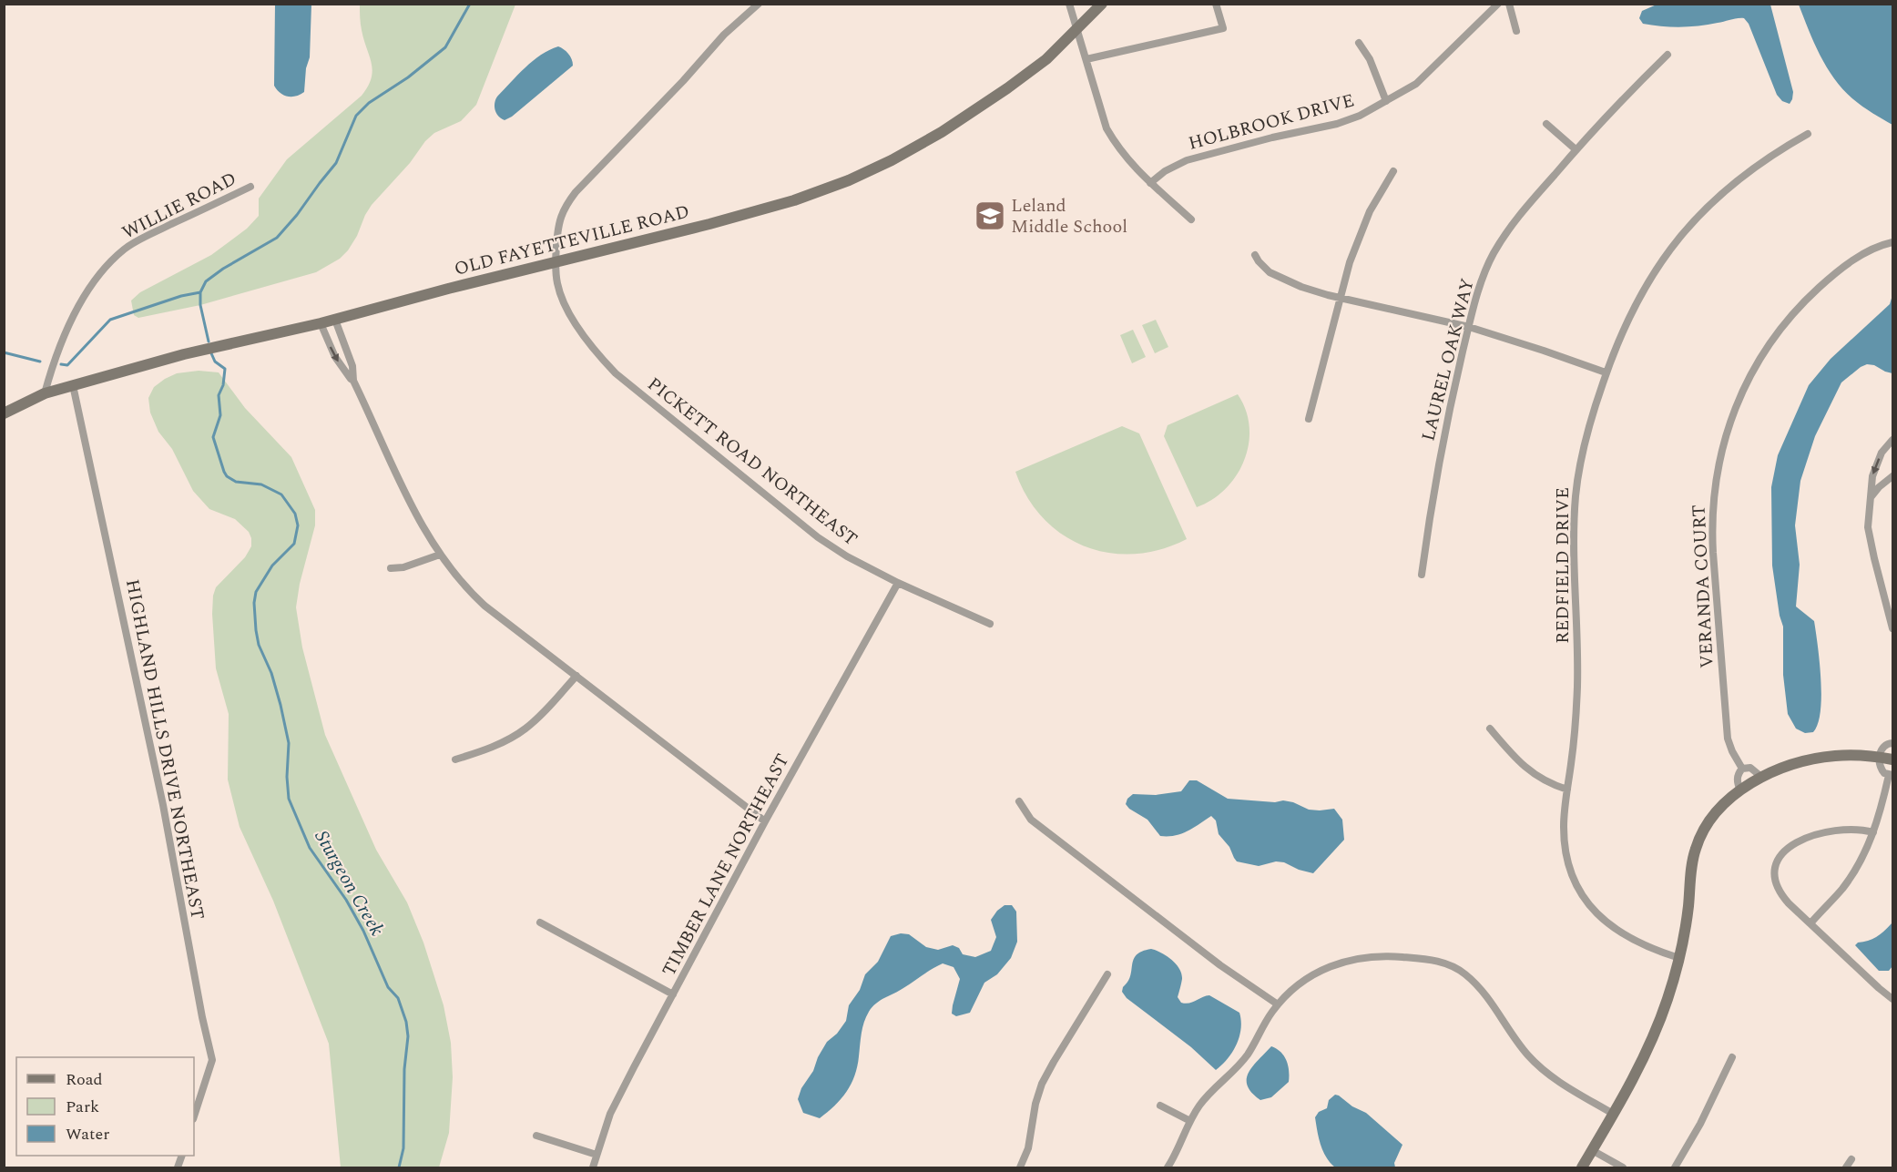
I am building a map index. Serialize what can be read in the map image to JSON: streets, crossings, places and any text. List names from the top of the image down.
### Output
{
  "streets": {
    "street": [
      "HOLBROOK DRIVE",
      "WILLIE ROAD",
      "OLD FAYETTEVILLE ROAD",
      "LAUREL OAK WAY",
      "PICKETT ROAD NORTHEAST",
      "REDFIELD DRIVE",
      "VERANDA COURT",
      "HIGHLAND HILLS DRIVE NORTHEAST",
      "TIMBER LANE NORTHEAST"
    ]
  },
  "crossings": [
    ["WILLIE ROAD", "OLD FAYETTEVILLE ROAD"],
    ["OLD FAYETTEVILLE ROAD", "PICKETT ROAD NORTHEAST"],
    ["OLD FAYETTEVILLE ROAD", "HIGHLAND HILLS DRIVE NORTHEAST"],
    ["PICKETT ROAD NORTHEAST", "TIMBER LANE NORTHEAST"]
  ],
  "water": ["Sturgeon Creek"],
  "places": {
    "school or university": ["Leland Middle School"]
  },
  "legend": ["Road", "Park", "Water"]
}
